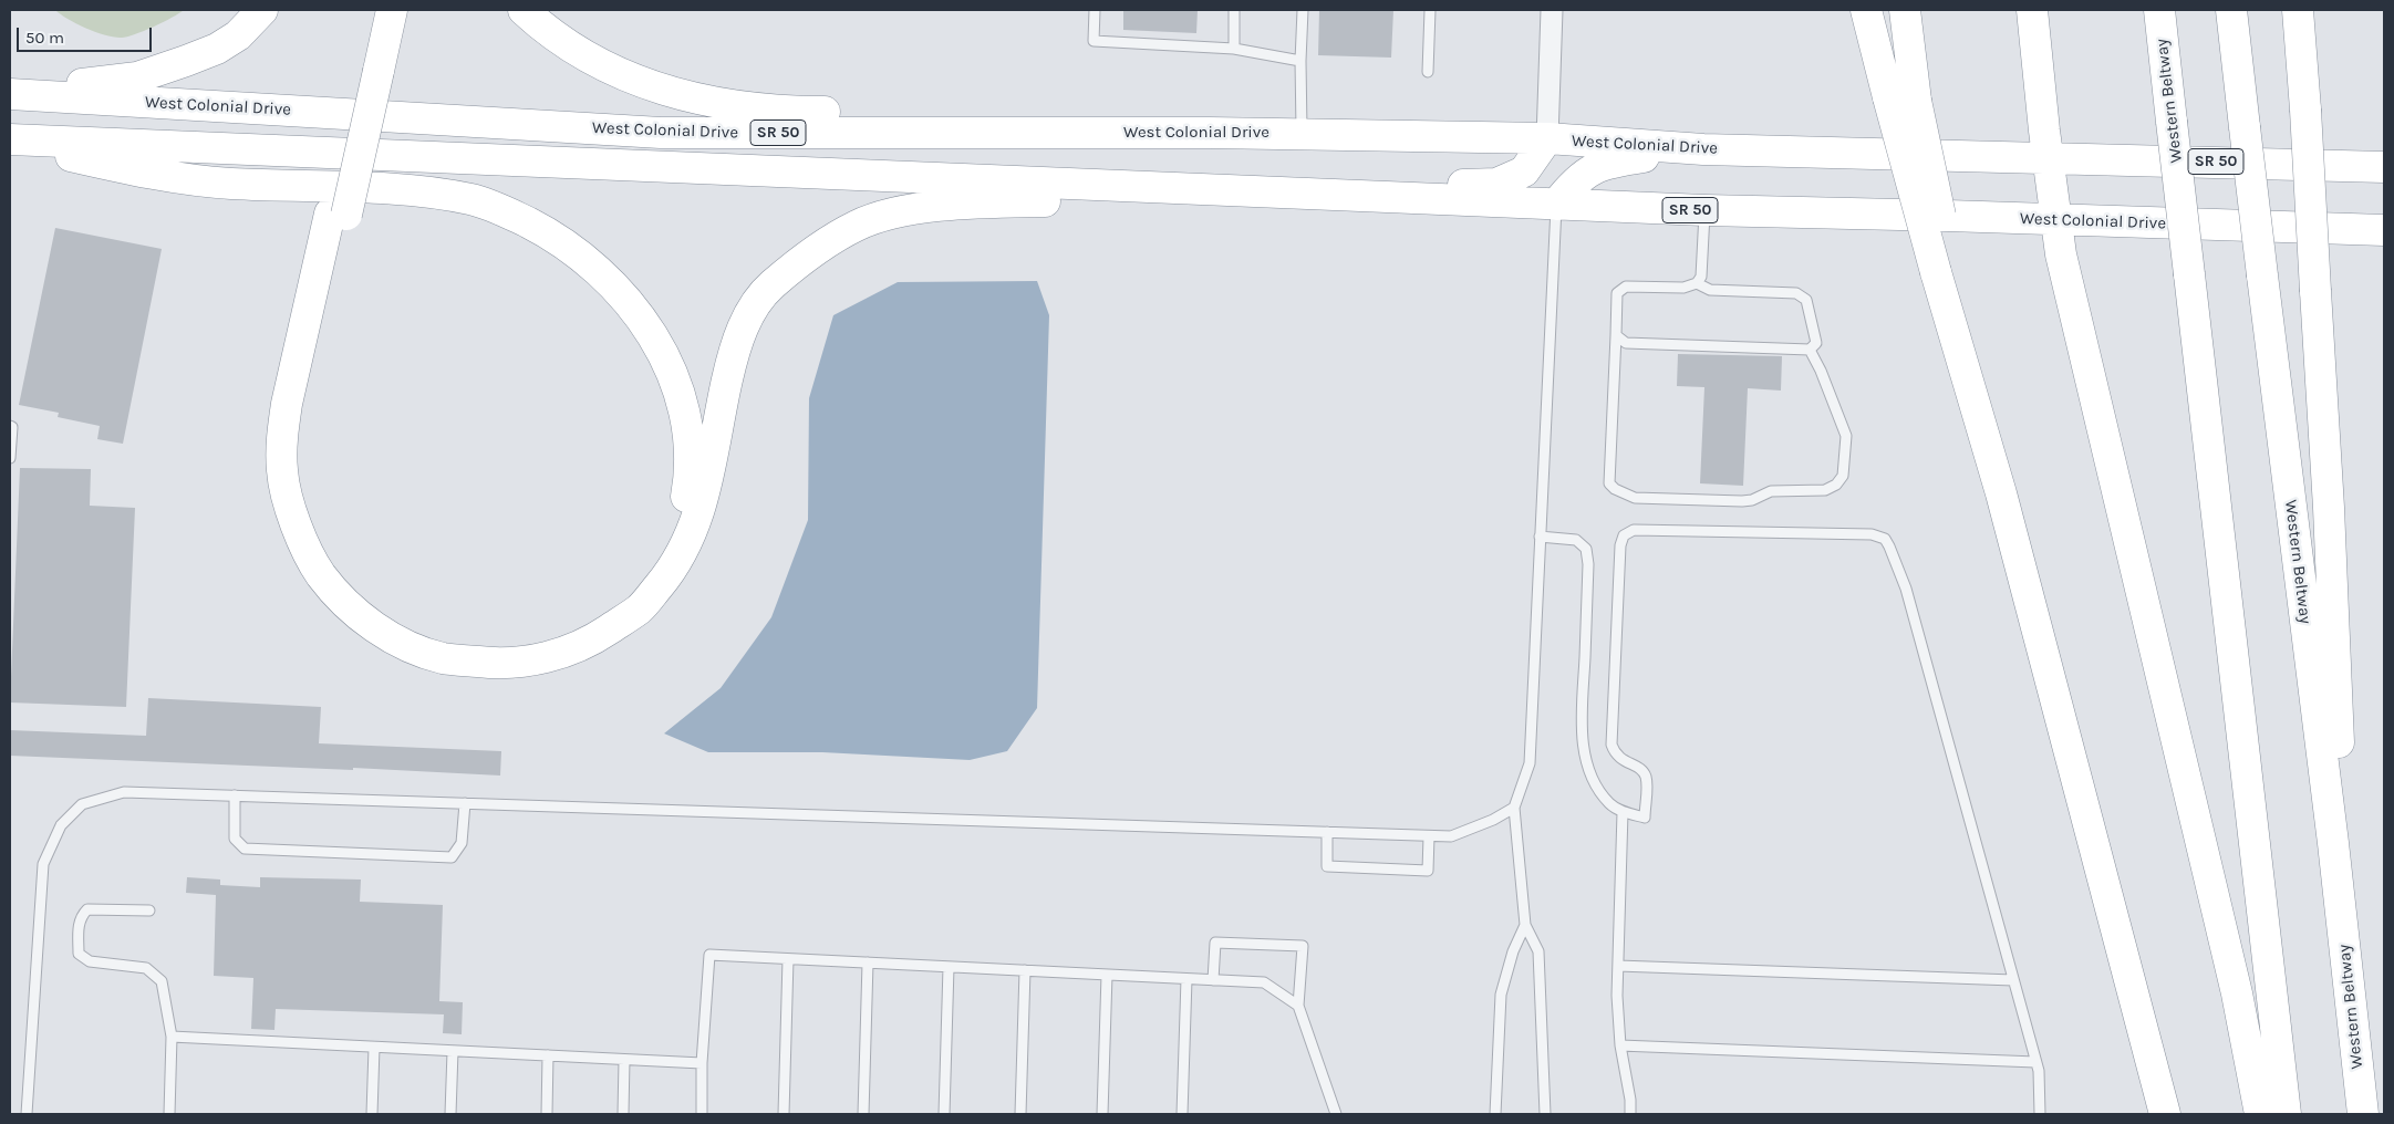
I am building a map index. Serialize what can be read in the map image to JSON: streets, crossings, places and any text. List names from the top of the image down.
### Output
{
  "streets": {
    "highway": ["Western Beltway", "West Colonial Drive", "SR 50"]
  },
  "scale_bar": "50 m"
}
